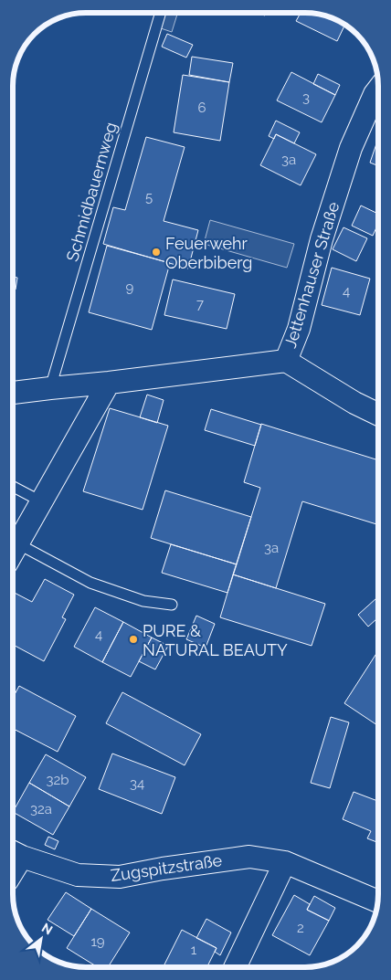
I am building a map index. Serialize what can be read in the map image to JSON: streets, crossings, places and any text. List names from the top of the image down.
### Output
{
  "streets": {
    "street": ["Jettenhauser Straße", "Zugspitzstraße"],
    "lane": ["Schmidbauernweg"]
  },
  "crossings": [
    ["Schmidbauernweg", "Jettenhauser Straße"]
  ],
  "places": ["Feuerwehr Oberbiberg", "PURE & NATURAL BEAUTY"],
  "house_numbers": [
    "3",
    "6",
    "3a",
    "5",
    "9",
    "4",
    "7",
    "3a",
    "4",
    "32b",
    "34",
    "32a",
    "2",
    "19",
    "1"
  ],
  "north": "top right"
}
